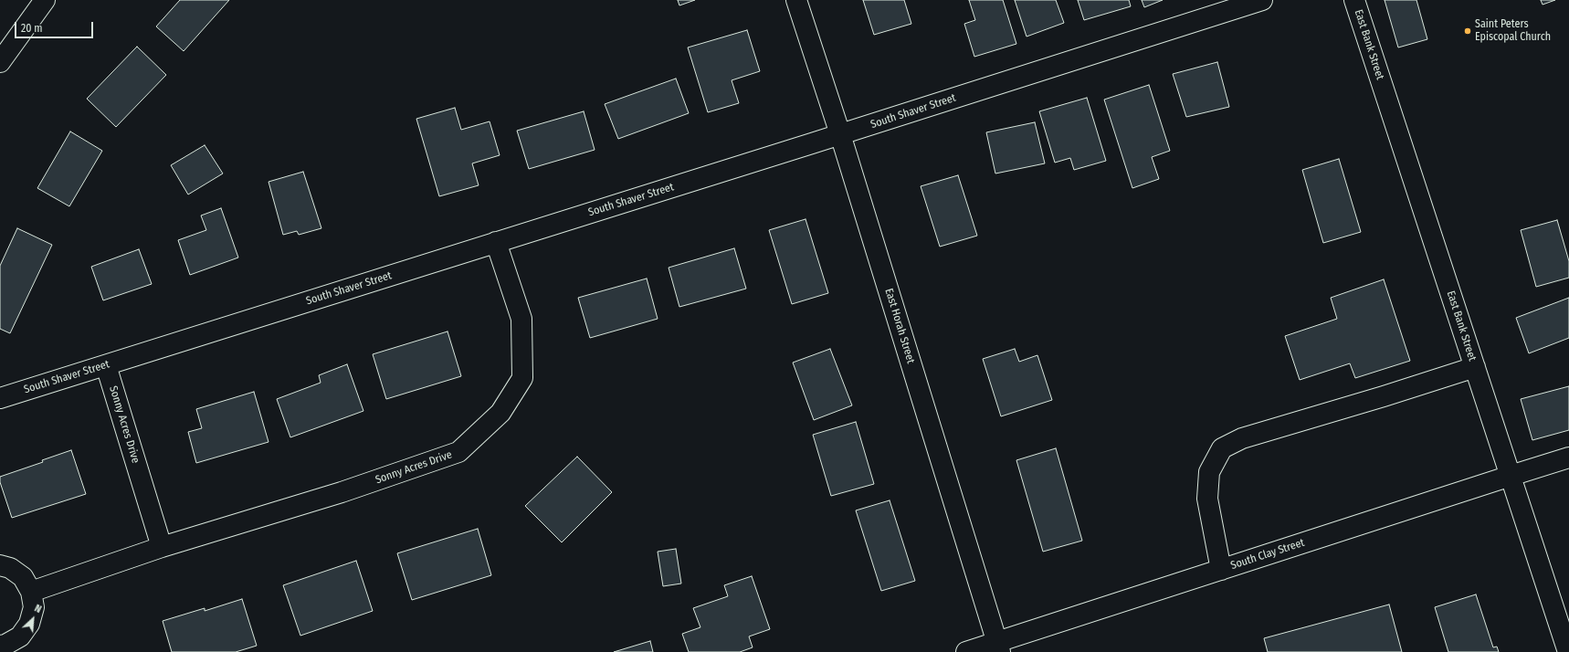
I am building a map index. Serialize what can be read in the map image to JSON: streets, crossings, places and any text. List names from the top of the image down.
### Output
{
  "streets": {
    "street": [
      "East Bank Street",
      "South Shaver Street",
      "East Horah Street",
      "Sonny Acres Drive",
      "South Clay Street"
    ]
  },
  "crossings": [
    ["East Bank Street", "South Clay Street"],
    ["South Shaver Street", "East Horah Street"],
    ["South Shaver Street", "Sonny Acres Drive"],
    ["East Horah Street", "South Clay Street"]
  ],
  "places": ["Saint Peters Episcopal Church"],
  "scale_bar": "20 m",
  "north": "top right"
}
